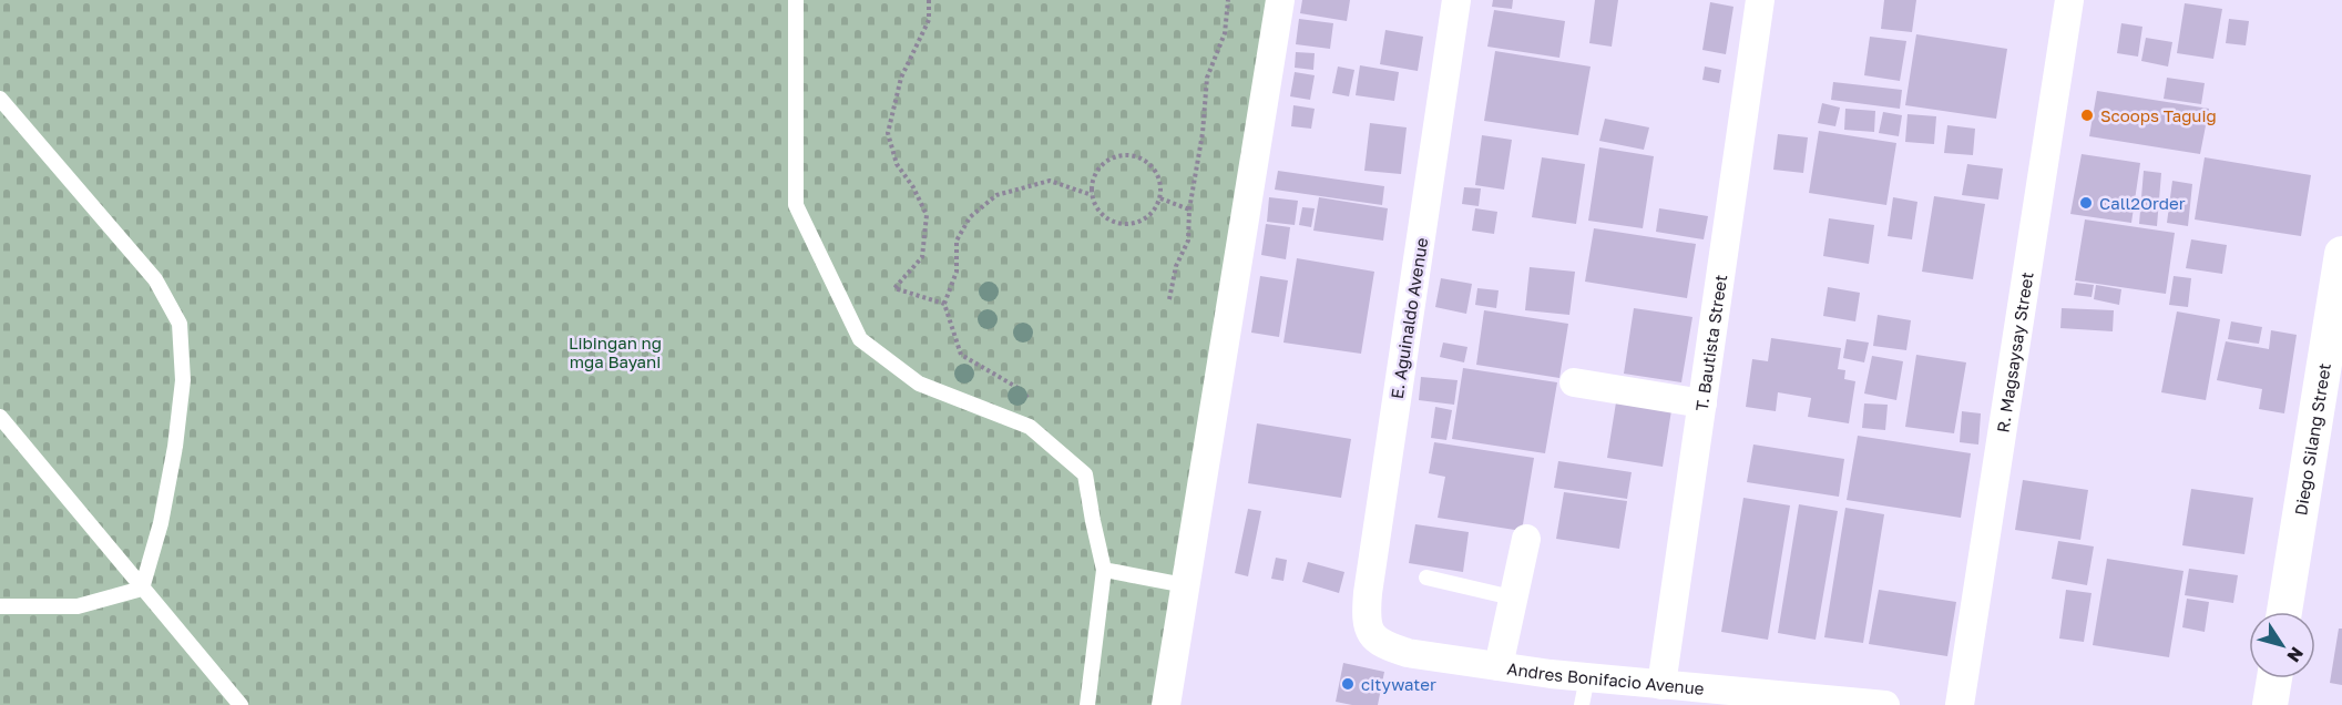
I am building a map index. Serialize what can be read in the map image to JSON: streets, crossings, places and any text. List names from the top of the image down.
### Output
{
  "streets": {
    "street": [
      "E. Aguinaldo Avenue",
      "T. Bautista Street",
      "R. Magsaysay Street",
      "Diego Silang Street",
      "Andres Bonifacio Avenue"
    ]
  },
  "crossings": [
    ["E. Aguinaldo Avenue", "Andres Bonifacio Avenue"],
    ["T. Bautista Street", "Andres Bonifacio Avenue"]
  ],
  "parks": ["Libingan ng mga Bayani"],
  "places": ["Scoops Taguig", "Call2Order", "citywater"],
  "north": "bottom right"
}
